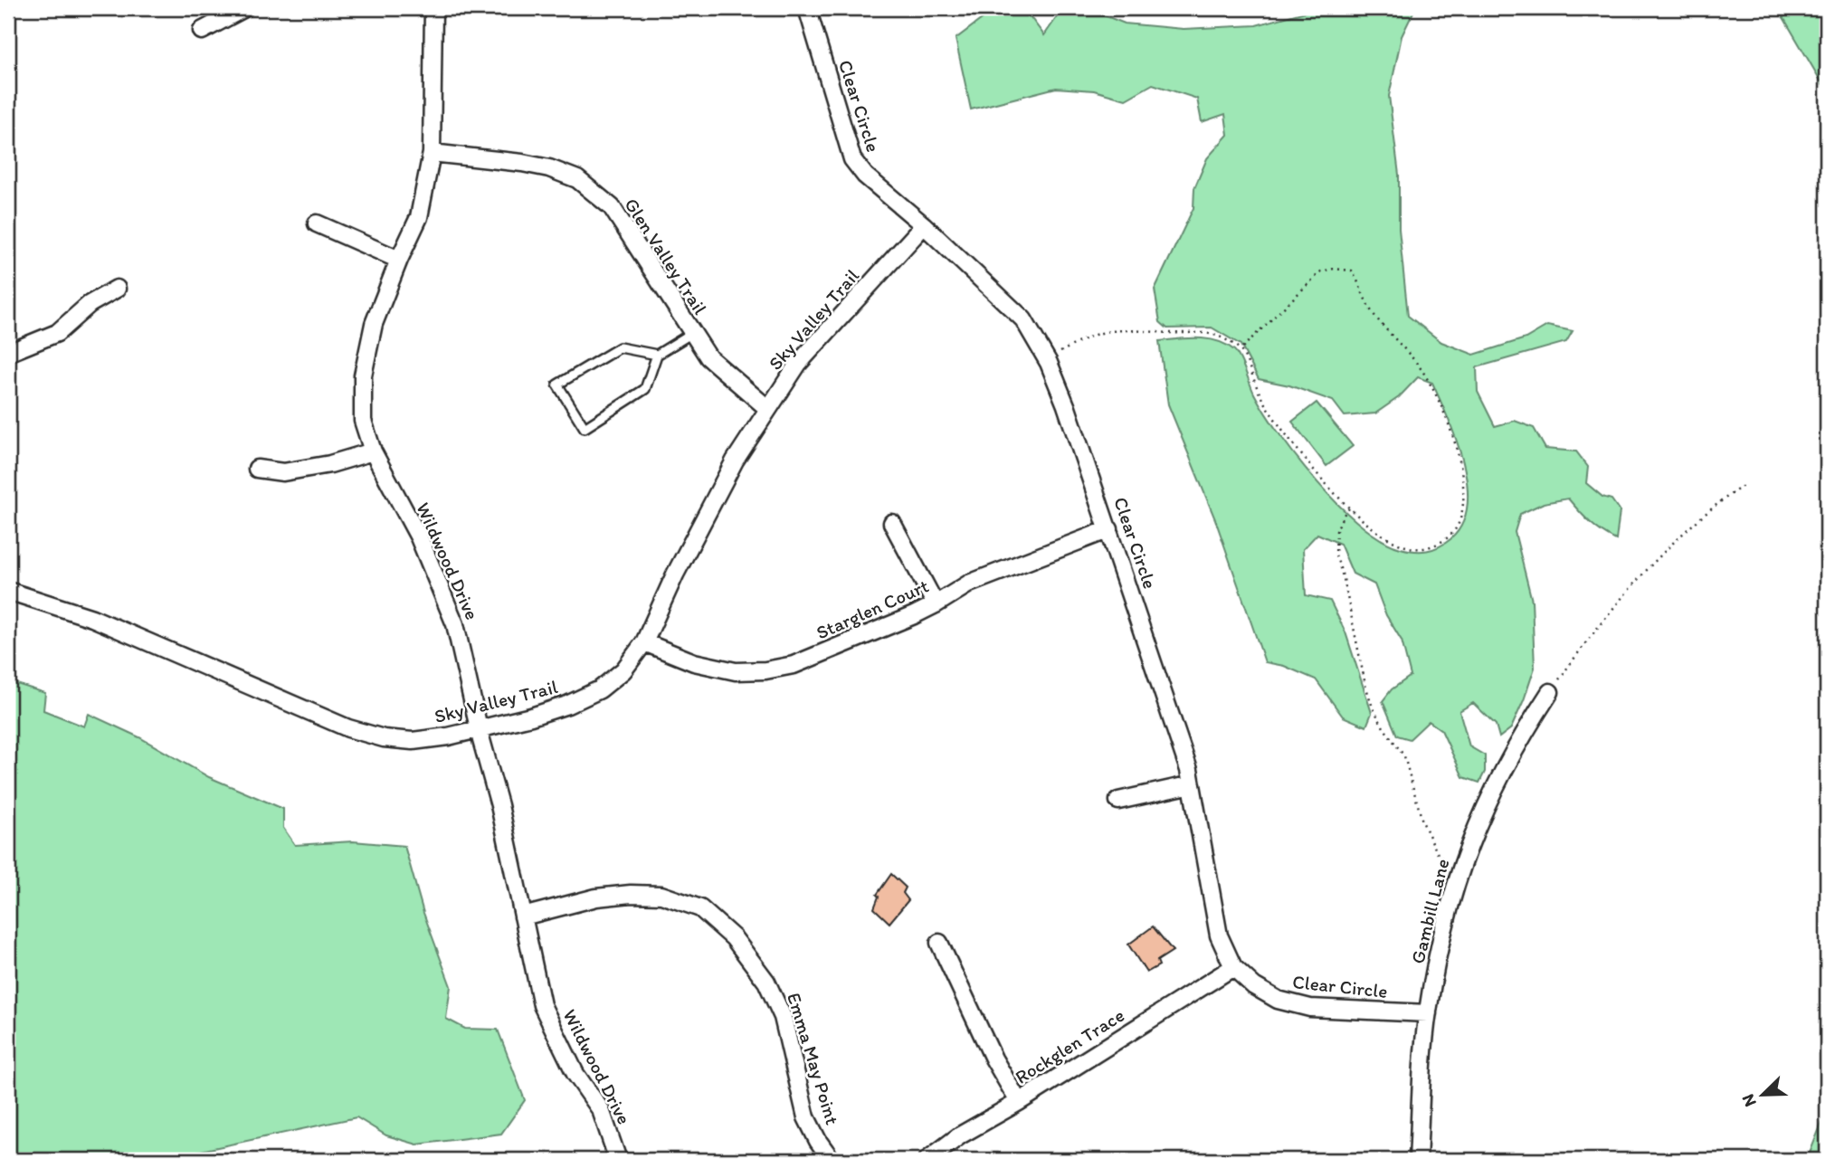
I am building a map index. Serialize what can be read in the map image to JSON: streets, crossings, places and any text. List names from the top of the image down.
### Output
{
  "streets": {
    "street": [
      "Clear Circle",
      "Glen Valley Trail",
      "Sky Valley Trail",
      "Wildwood Drive",
      "Starglen Court",
      "Gambill Lane",
      "Rockglen Trace",
      "Emma May Point"
    ]
  },
  "crossings": [
    ["Clear Circle", "Sky Valley Trail"],
    ["Clear Circle", "Starglen Court"],
    ["Clear Circle", "Gambill Lane"],
    ["Clear Circle", "Rockglen Trace"],
    ["Glen Valley Trail", "Sky Valley Trail"],
    ["Glen Valley Trail", "Wildwood Drive"],
    ["Sky Valley Trail", "Wildwood Drive"],
    ["Sky Valley Trail", "Starglen Court"],
    ["Wildwood Drive", "Emma May Point"]
  ],
  "north": "bottom left"
}
